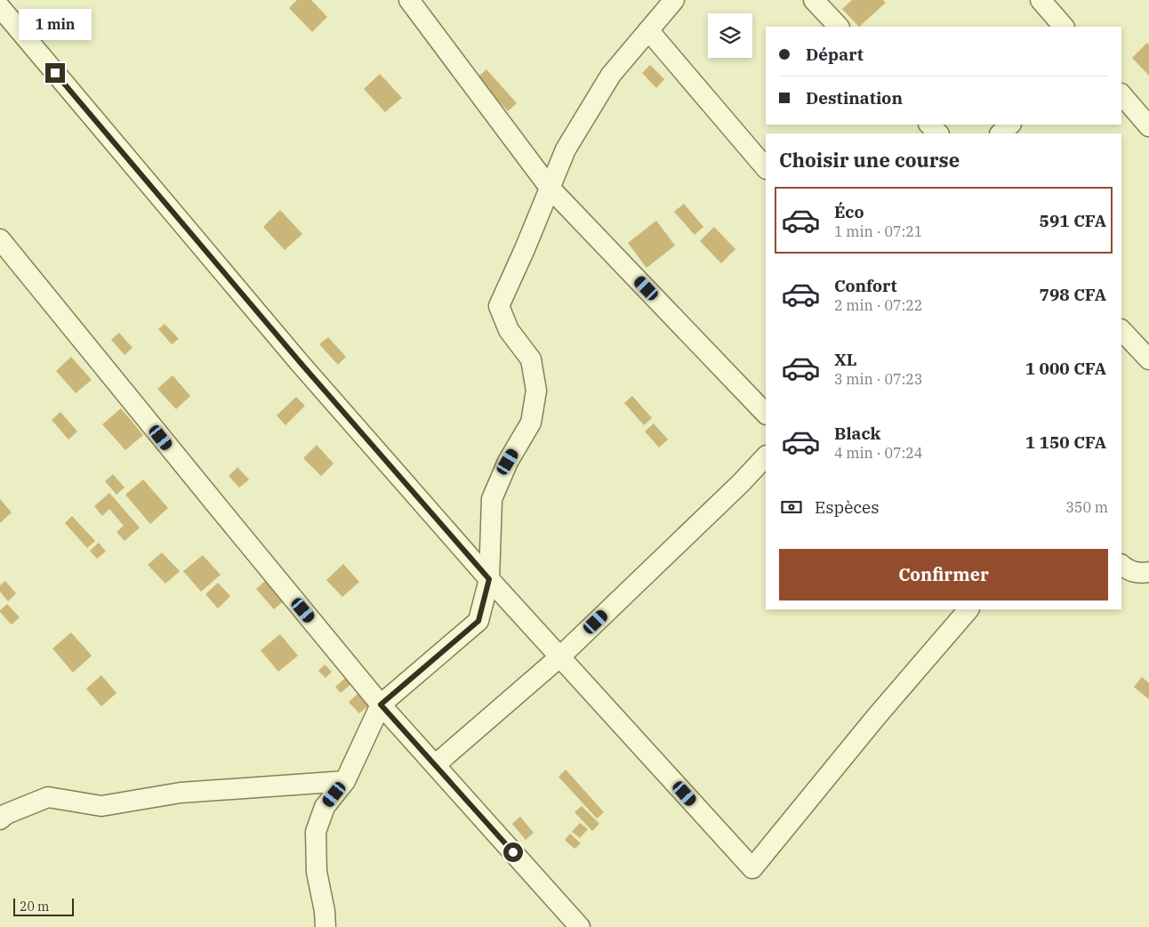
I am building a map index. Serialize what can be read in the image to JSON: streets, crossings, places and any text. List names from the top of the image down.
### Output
{
  "scale_bar": "20 m",
  "page": {
    "bubble": "1 min",
    "banner": ["Départ", "Destination"],
    "heading": "Choisir une course",
    "list": [
      {
        "name": "Éco",
        "note": "1 min · 07:21",
        "value": "591 CFA"
      },
      {
        "name": "Confort",
        "note": "2 min · 07:22",
        "value": "798 CFA"
      },
      {
        "name": "XL",
        "note": "3 min · 07:23",
        "value": "1 000 CFA"
      },
      {
        "name": "Black",
        "note": "4 min · 07:24",
        "value": "1 150 CFA"
      }
    ],
    "pay": ["Espèces", "350 m"],
    "buttons": "Confirmer",
    "scale": "20 m"
  }
}
